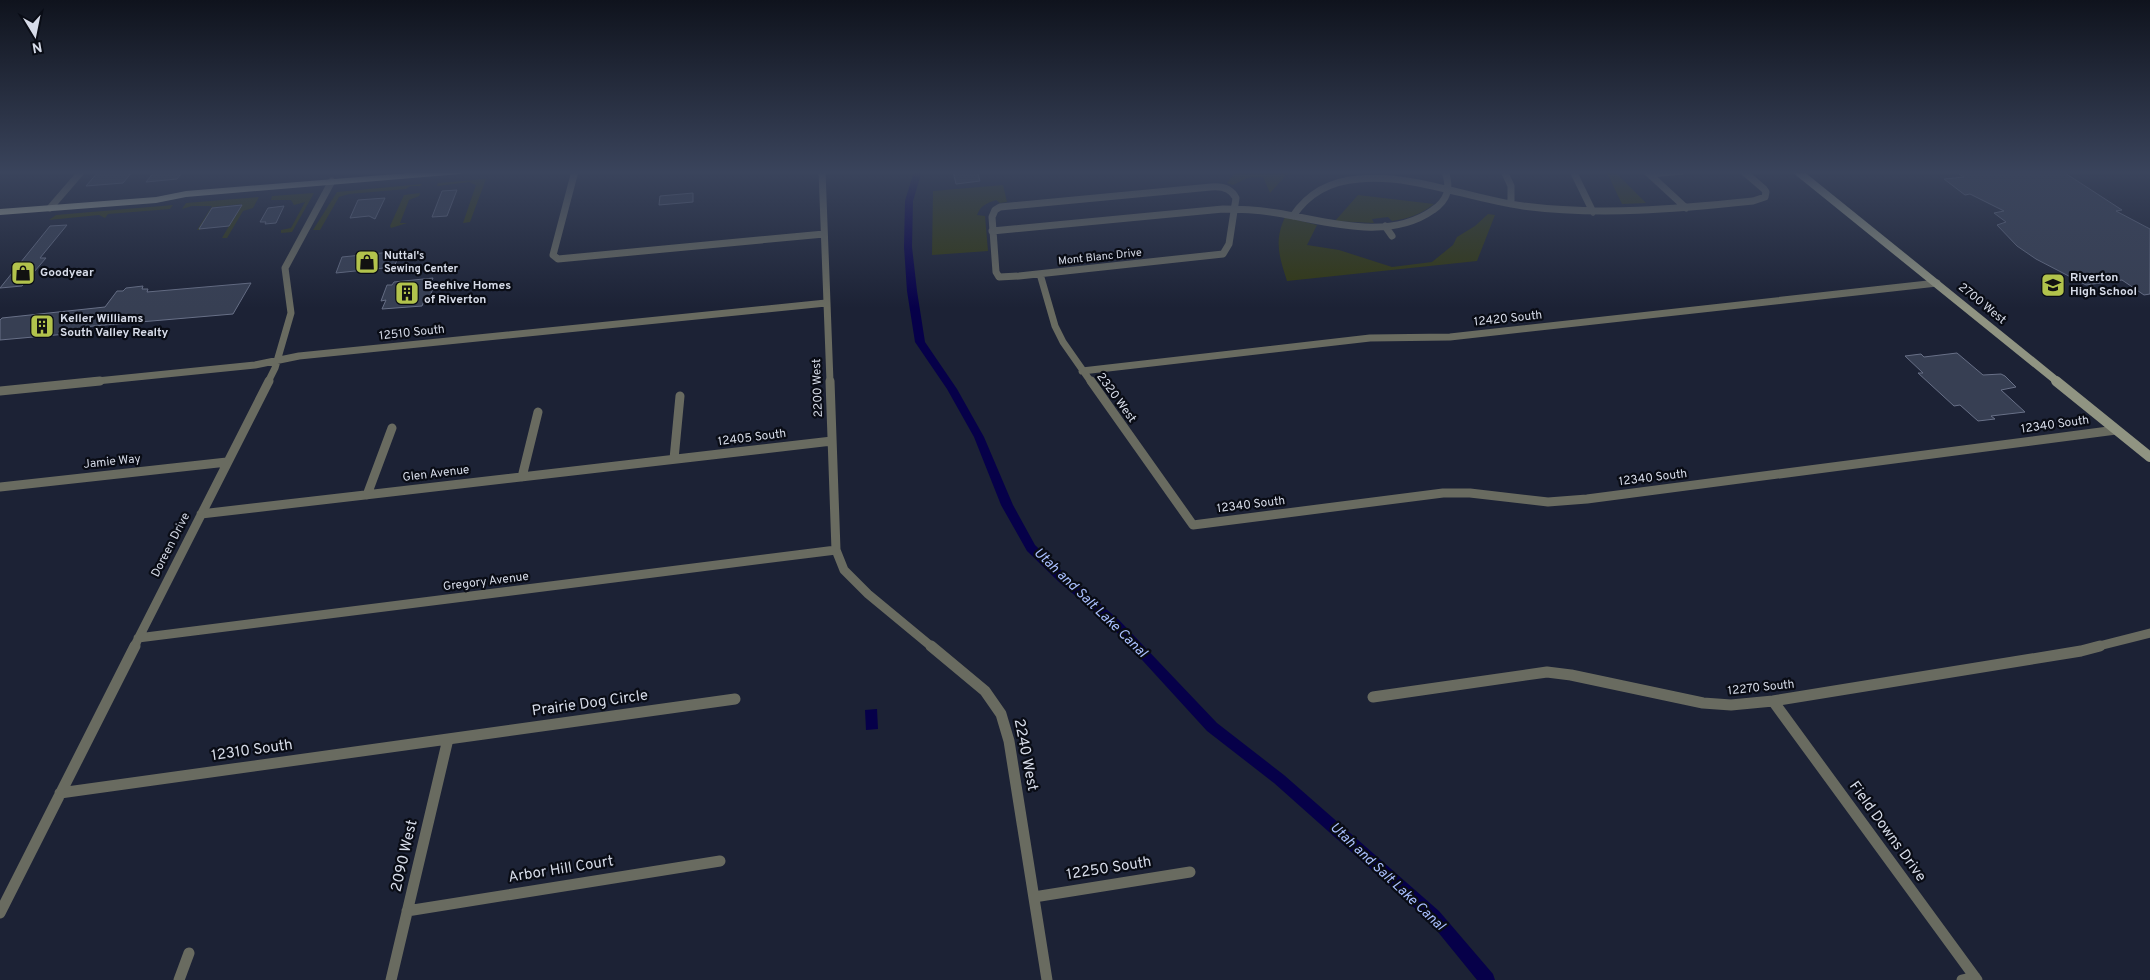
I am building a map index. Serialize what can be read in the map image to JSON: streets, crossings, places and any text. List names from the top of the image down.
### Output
{
  "streets": {
    "main road": ["2700 West"],
    "street": [
      "Mont Blanc Drive",
      "12420 South",
      "12510 South",
      "2200 West",
      "2320 West",
      "12340 South",
      "12405 South",
      "Jamie Way",
      "Glen Avenue",
      "Doreen Drive",
      "Gregory Avenue",
      "12270 South",
      "Prairie Dog Circle",
      "12310 South",
      "2240 West",
      "Field Downs Drive",
      "2090 West",
      "12250 South",
      "Arbor Hill Court"
    ]
  },
  "crossings": [
    ["Mont Blanc Drive", "2320 West"],
    ["2700 West", "12420 South"],
    ["2700 West", "12340 South"],
    ["12420 South", "2320 West"],
    ["12510 South", "2200 West"],
    ["12510 South", "Doreen Drive"],
    ["2200 West", "12405 South"],
    ["2200 West", "Gregory Avenue"],
    ["2200 West", "2240 West"],
    ["2320 West", "12340 South"],
    ["12405 South", "Glen Avenue"],
    ["Jamie Way", "Doreen Drive"],
    ["Glen Avenue", "Doreen Drive"],
    ["Doreen Drive", "Gregory Avenue"],
    ["Doreen Drive", "12310 South"],
    ["12270 South", "Field Downs Drive"],
    ["Prairie Dog Circle", "12310 South"],
    ["Prairie Dog Circle", "2090 West"],
    ["12310 South", "2090 West"],
    ["2240 West", "12250 South"],
    ["2090 West", "Arbor Hill Court"]
  ],
  "water": ["Utah and Salt Lake Canal"],
  "places": {
    "shop": ["Nuttal's Sewing Center", "Goodyear"],
    "school or university": ["Riverton High School"],
    "building": ["Beehive Homes of Riverton", "Keller Williams South Valley Realty"]
  },
  "north": "bottom"
}
